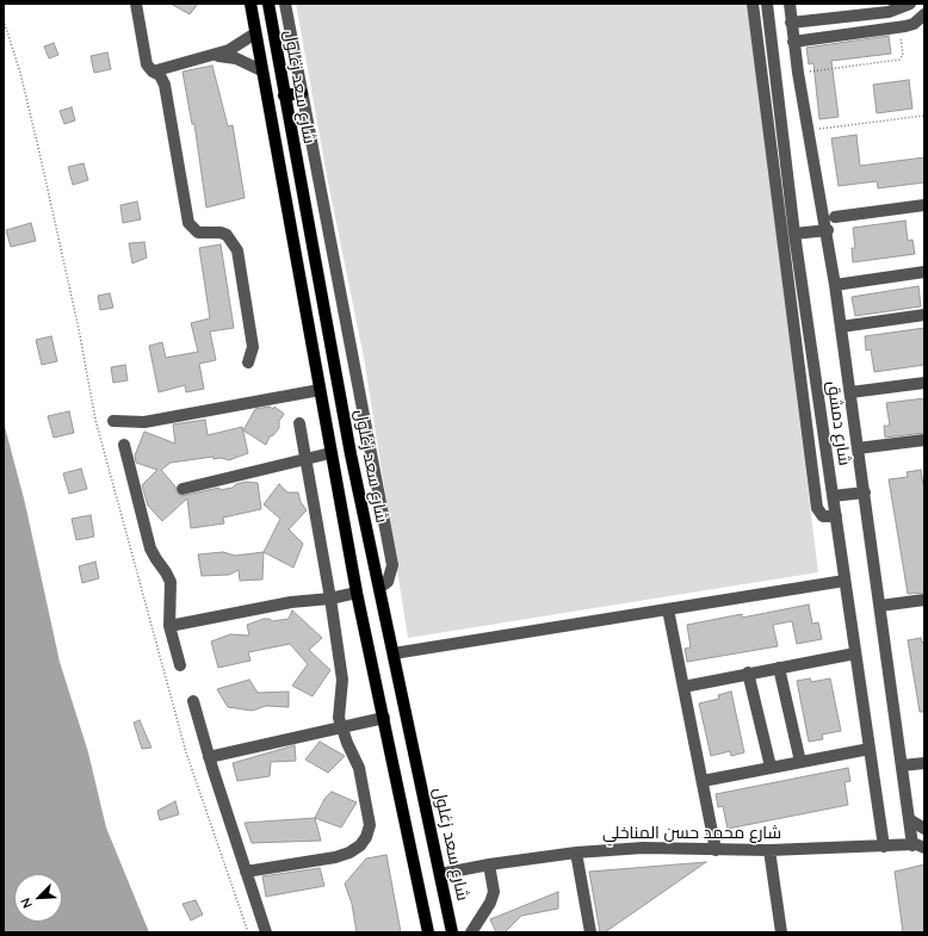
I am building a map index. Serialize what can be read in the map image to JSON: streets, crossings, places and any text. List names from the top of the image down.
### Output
{
  "streets": {
    "main road": ["شارع سعد زغلول"],
    "street": ["شارع دمشق", "شارع محمد حسن المناخلي"]
  },
  "crossings": [
    ["شارع سعد زغلول", "شارع محمد حسن المناخلي"],
    ["شارع دمشق", "شارع محمد حسن المناخلي"]
  ],
  "north": "bottom left"
}
